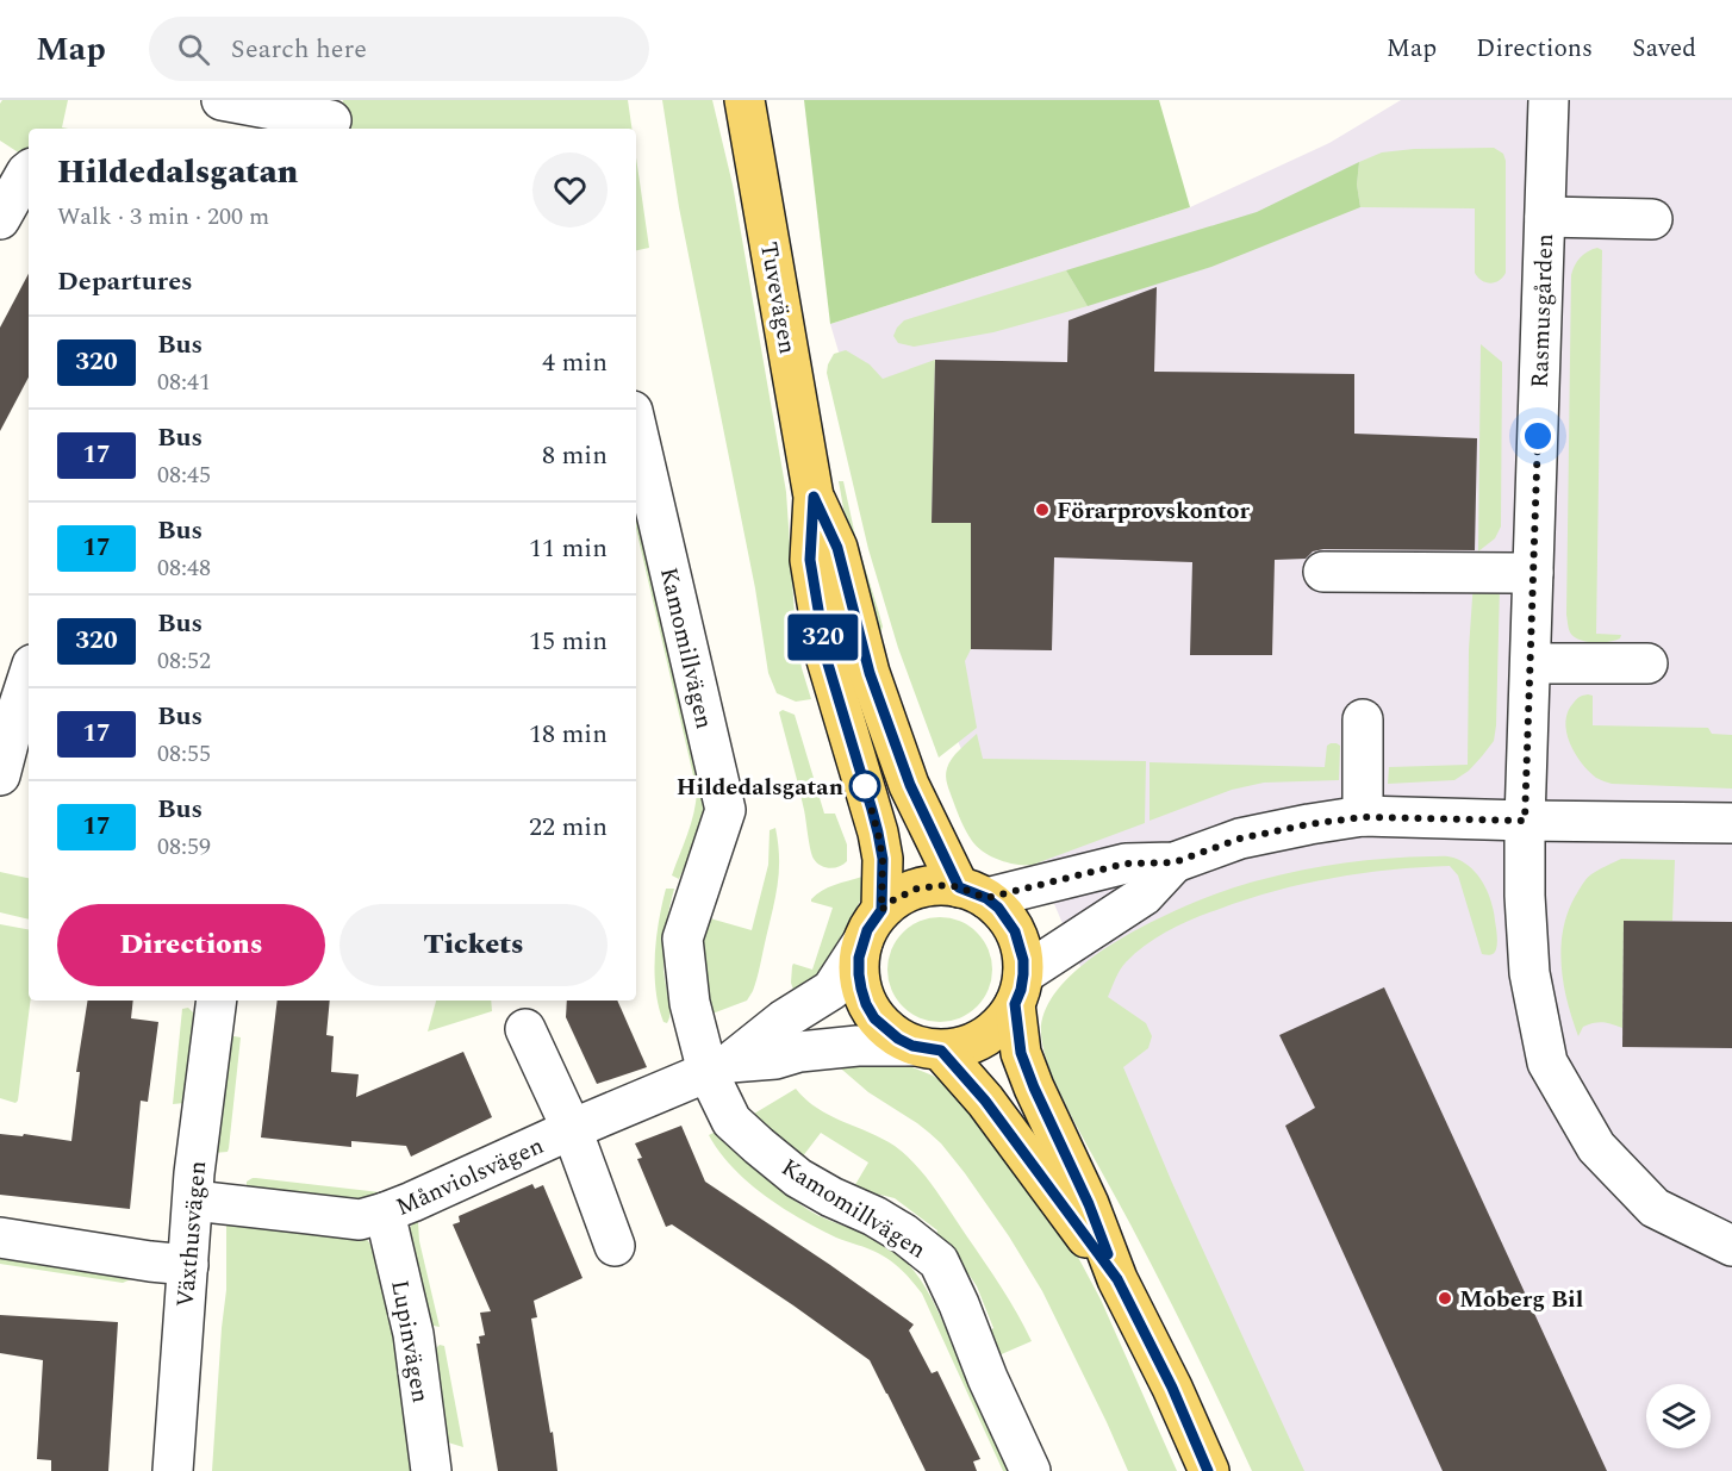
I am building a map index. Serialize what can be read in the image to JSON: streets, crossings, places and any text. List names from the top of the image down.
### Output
{
  "streets": {
    "main road": ["Tuvevägen"],
    "street": [
      "Rasmusgården",
      "Kamomillvägen",
      "Månviolsvägen",
      "Växthusvägen",
      "Lupinvägen"
    ]
  },
  "crossings": [
    ["Tuvevägen", "Månviolsvägen"],
    ["Kamomillvägen", "Månviolsvägen"],
    ["Månviolsvägen", "Växthusvägen"],
    ["Månviolsvägen", "Lupinvägen"]
  ],
  "places": ["Förarprovskontor", "Hildedalsgatan", "Moberg Bil"],
  "lines": ["bus line 320"],
  "page": {
    "header": "Map",
    "search": "Search here",
    "nav": ["Map", "Directions", "Saved"],
    "on_map": "320",
    "heading": [
      ["Hildedalsgatan", "Walk · 3 min · 200 m"],
      "Departures"
    ],
    "list": [
      {
        "mark": "320",
        "name": "Bus",
        "note": "08:41",
        "value": "4 min"
      },
      {
        "mark": "17",
        "name": "Bus",
        "note": "08:45",
        "value": "8 min"
      },
      {
        "mark": "17",
        "name": "Bus",
        "note": "08:48",
        "value": "11 min"
      },
      {
        "mark": "320",
        "name": "Bus",
        "note": "08:52",
        "value": "15 min"
      },
      {
        "mark": "17",
        "name": "Bus",
        "note": "08:55",
        "value": "18 min"
      },
      {
        "mark": "17",
        "name": "Bus",
        "note": "08:59",
        "value": "22 min"
      }
    ],
    "buttons": ["Directions", "Tickets"]
  }
}
